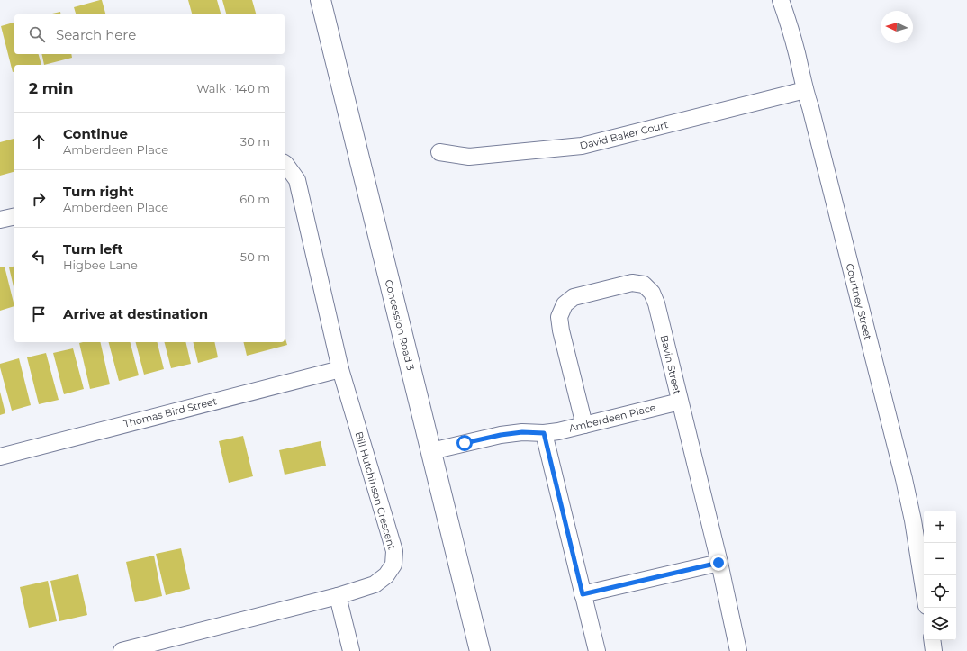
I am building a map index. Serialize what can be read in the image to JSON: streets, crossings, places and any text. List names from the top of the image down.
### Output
{
  "streets": {
    "street": [
      "David Baker Court",
      "Courtney Street",
      "Concession Road 3",
      "Bavin Street",
      "Thomas Bird Street",
      "Amberdeen Place",
      "Bill Hutchinson Crescent"
    ]
  },
  "crossings": [
    ["David Baker Court", "Courtney Street"],
    ["Concession Road 3", "Amberdeen Place"],
    ["Bavin Street", "Amberdeen Place"],
    ["Thomas Bird Street", "Bill Hutchinson Crescent"]
  ],
  "north": "left",
  "page": {
    "search": "Search here",
    "heading": ["2 min", "Walk · 140 m"],
    "list": [
      ["Continue", "Amberdeen Place", "30 m"],
      ["Turn right", "Amberdeen Place", "60 m"],
      ["Turn left", "Higbee Lane", "50 m"],
      "Arrive at destination"
    ],
    "map_buttons": ["+", "−"]
  }
}
